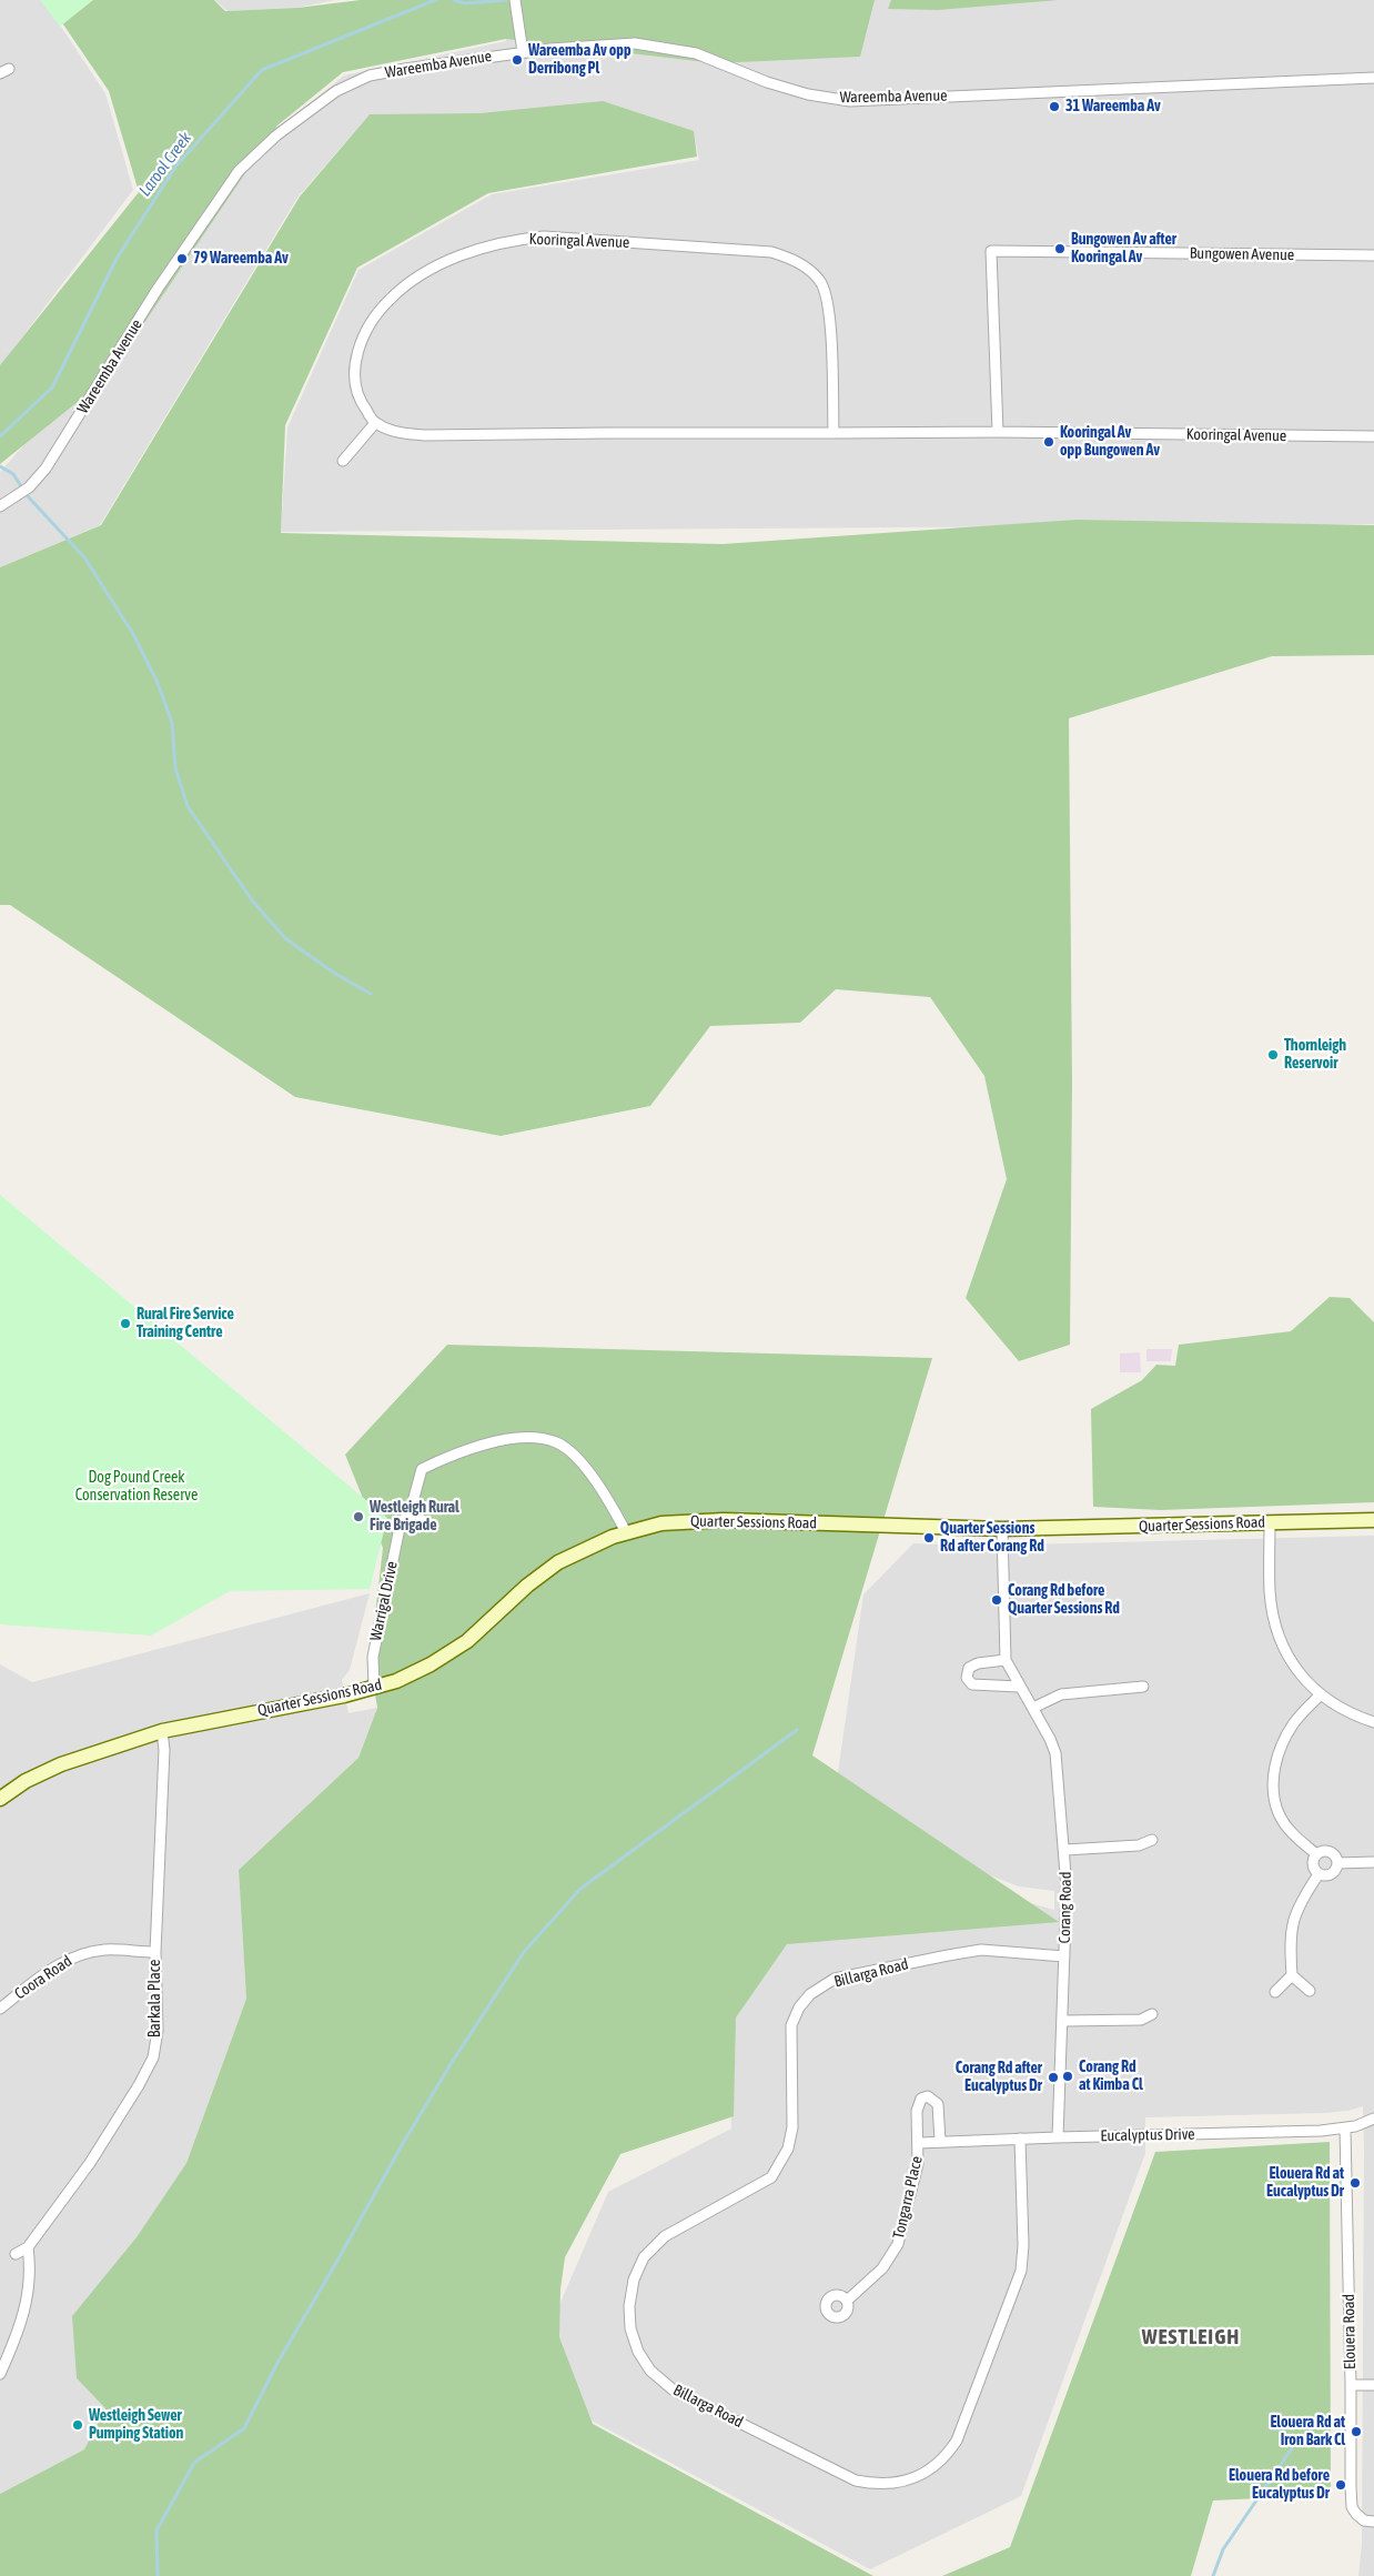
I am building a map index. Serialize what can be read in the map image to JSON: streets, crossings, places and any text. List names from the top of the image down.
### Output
{
  "streets": {
    "main road": ["Quarter Sessions Road"],
    "street": [
      "Wareemba Avenue",
      "Kooringal Avenue",
      "Bungowen Avenue",
      "Warrigal Drive",
      "Corang Road",
      "Billarga Road",
      "Coora Road",
      "Barkala Place",
      "Eucalyptus Drive",
      "Tongarra Place",
      "Elouera Road"
    ]
  },
  "crossings": [
    ["Kooringal Avenue", "Bungowen Avenue"],
    ["Quarter Sessions Road", "Warrigal Drive"],
    ["Quarter Sessions Road", "Corang Road"],
    ["Quarter Sessions Road", "Barkala Place"],
    ["Corang Road", "Billarga Road"],
    ["Corang Road", "Eucalyptus Drive"],
    ["Billarga Road", "Eucalyptus Drive"],
    ["Coora Road", "Barkala Place"],
    ["Eucalyptus Drive", "Tongarra Place"],
    ["Eucalyptus Drive", "Elouera Road"]
  ],
  "districts": ["WESTLEIGH"],
  "water": ["Larool Creek"],
  "parks": ["Dog Pound Creek Conservation Reserve"],
  "places": [
    "Wareemba Av opp Derribong Pl",
    "31 Wareemba Av",
    "Bungowen Av after Kooringal Av",
    "79 Wareemba Av",
    "Kooringal Av opp Bungowen Av",
    "Thornleigh Reservoir",
    "Rural Fire Service Training Centre",
    "Westleigh Rural Fire Brigade",
    "Quarter Sessions Rd after Corang Rd",
    "Corang Rd before Quarter Sessions Rd",
    "Corang Rd at Kimba Cl",
    "Corang Rd after Eucalyptus Dr",
    "Elouera Rd at Eucalyptus Dr",
    "Westleigh Sewer Pumping Station",
    "Elouera Rd at Iron Bark Cl",
    "Elouera Rd before Eucalyptus Dr"
  ]
}
